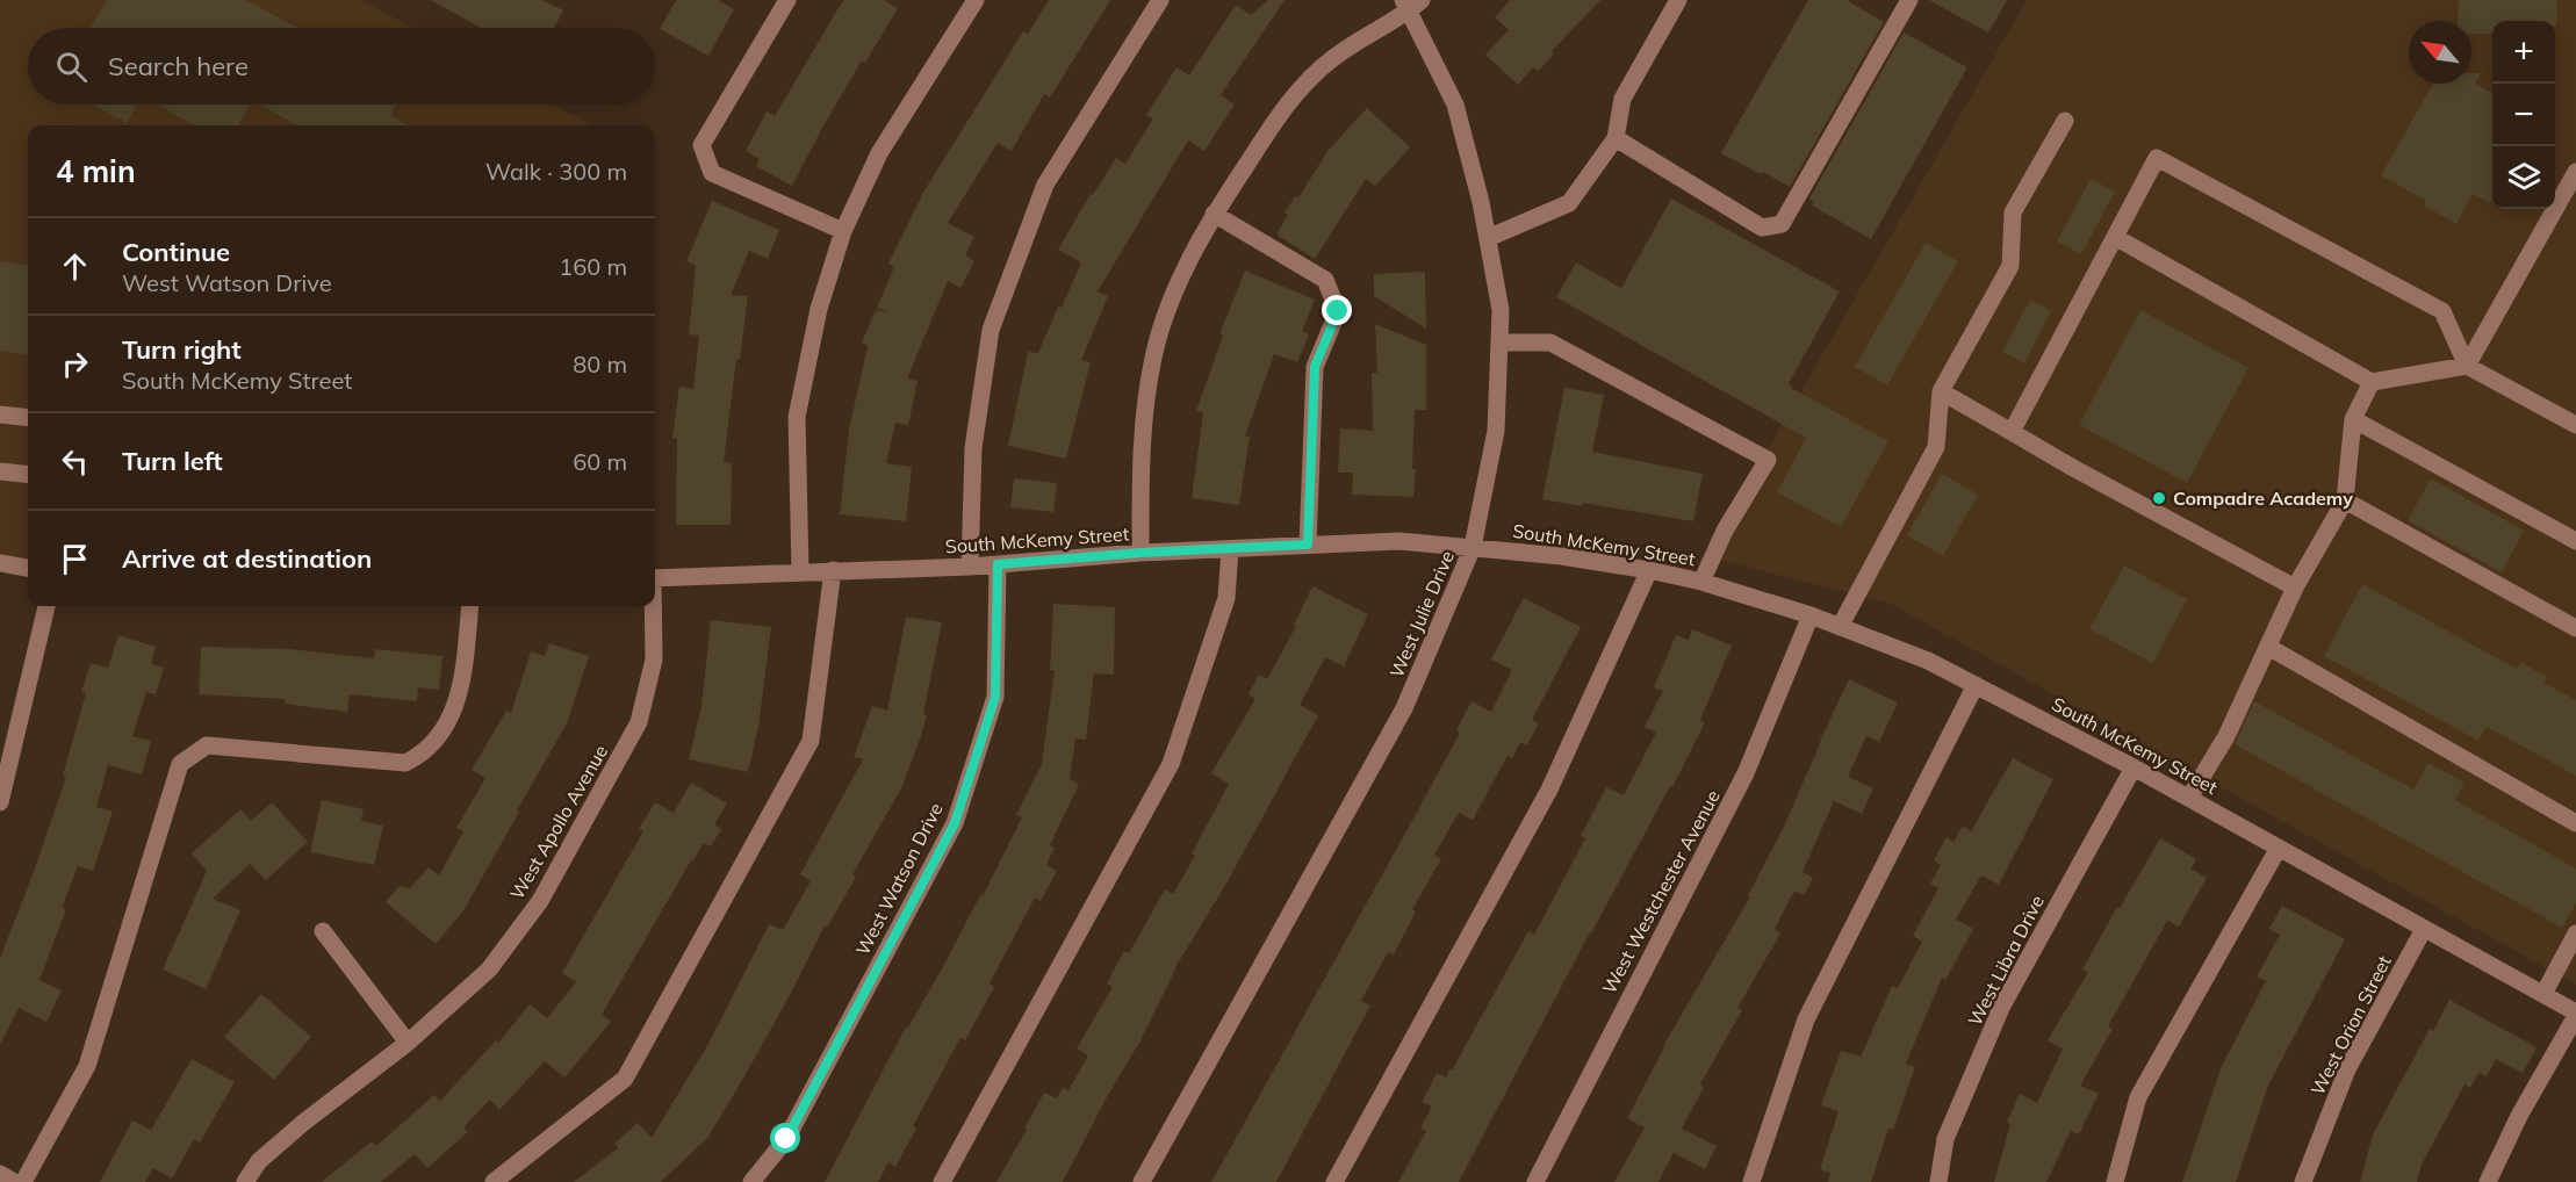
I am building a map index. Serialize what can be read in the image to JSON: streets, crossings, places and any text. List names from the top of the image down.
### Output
{
  "streets": {
    "street": [
      "South McKemy Street",
      "West Julie Drive",
      "West Apollo Avenue",
      "West Watson Drive",
      "West Westchester Avenue",
      "West Libra Drive",
      "West Orion Street"
    ]
  },
  "crossings": [
    ["South McKemy Street", "West Julie Drive"],
    ["South McKemy Street", "West Watson Drive"],
    ["South McKemy Street", "West Westchester Avenue"],
    ["South McKemy Street", "West Libra Drive"],
    ["South McKemy Street", "West Orion Street"]
  ],
  "places": ["Compadre Academy"],
  "north": "top left",
  "page": {
    "map_buttons": ["+", "−"],
    "search": "Search here",
    "heading": ["4 min", "Walk · 300 m"],
    "list": [
      ["Continue", "West Watson Drive", "160 m"],
      ["Turn right", "South McKemy Street", "80 m"],
      ["Turn left", "60 m"],
      "Arrive at destination"
    ]
  }
}
